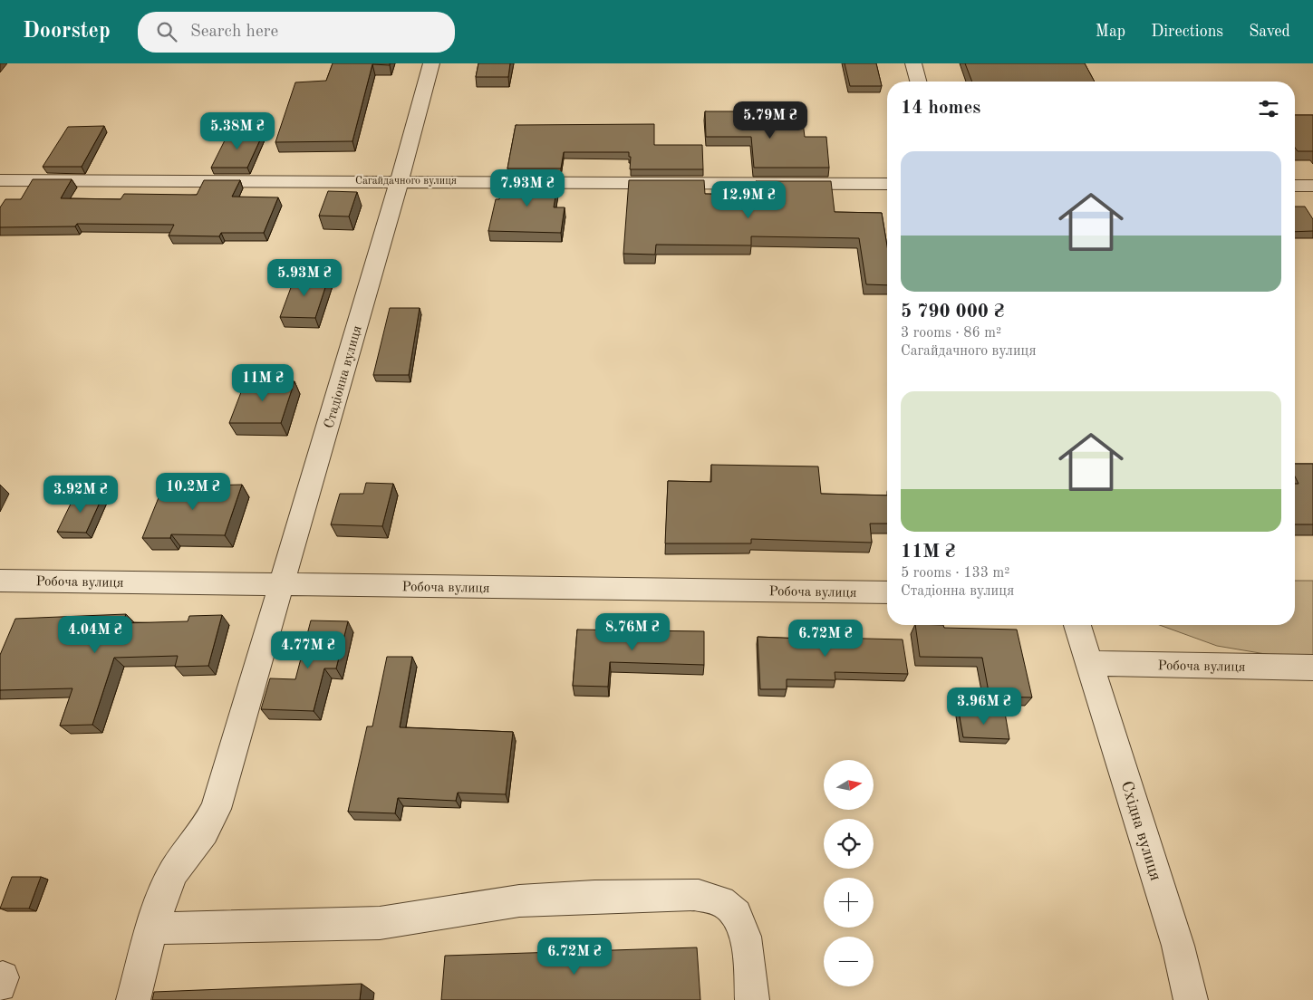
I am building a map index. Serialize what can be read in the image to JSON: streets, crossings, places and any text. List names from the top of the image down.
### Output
{
  "streets": {
    "street": [
      "Сагайдачного вулиця",
      "Стадіонна вулиця",
      "Робоча вулиця",
      "Східна вулиця"
    ]
  },
  "crossings": [
    ["Сагайдачного вулиця", "Стадіонна вулиця"],
    ["Стадіонна вулиця", "Робоча вулиця"],
    ["Робоча вулиця", "Східна вулиця"]
  ],
  "north": "right",
  "page": {
    "header": "Doorstep",
    "search": "Search here",
    "nav": ["Map", "Directions", "Saved"],
    "heading": "14 homes",
    "price": [
      "5.79M ₴",
      "5.38M ₴",
      "7.93M ₴",
      "12.9M ₴",
      "5.93M ₴",
      "11M ₴",
      "10.2M ₴",
      "3.92M ₴",
      "8.76M ₴",
      "4.04M ₴",
      "6.72M ₴",
      "4.77M ₴",
      "3.96M ₴",
      "6.72M ₴"
    ],
    "list": [
      {
        "name": "5 790 000 ₴",
        "note": "3 rooms · 86 m² · Сагайдачного вулиця"
      },
      {
        "name": "11M ₴",
        "note": "5 rooms · 133 m² · Стадіонна вулиця"
      }
    ],
    "map_buttons": ["+", "−"]
  }
}
